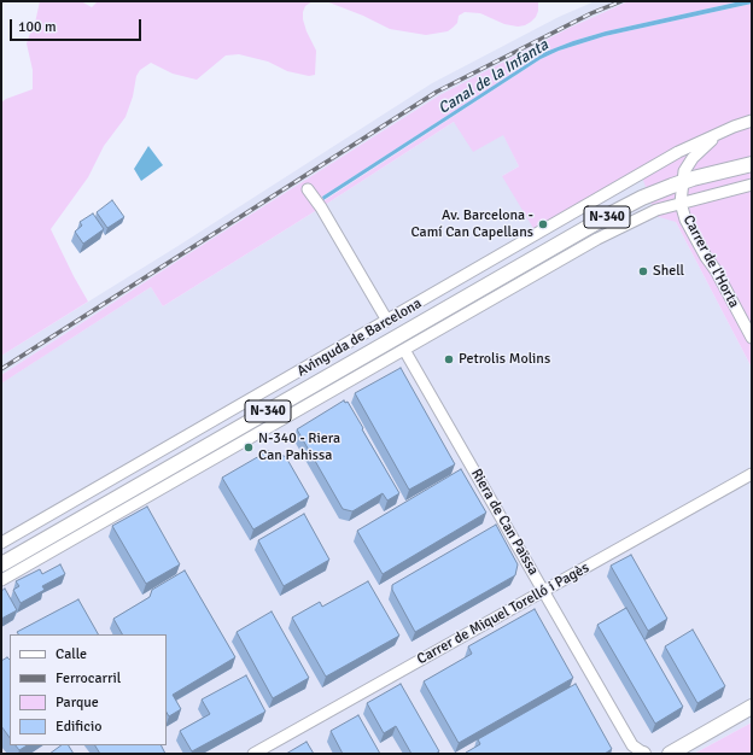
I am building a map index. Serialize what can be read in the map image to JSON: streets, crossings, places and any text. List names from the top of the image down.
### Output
{
  "streets": {
    "main road": ["N-340", "Avinguda de Barcelona"],
    "street": ["Carrer de l'Horta", "Riera de Can Païssa", "Carrer de Miquel Torelló i Pagès"]
  },
  "crossings": [
    ["Carrer de l'Horta", "Avinguda de Barcelona"],
    ["Avinguda de Barcelona", "Riera de Can Païssa"],
    ["Riera de Can Païssa", "Carrer de Miquel Torelló i Pagès"]
  ],
  "water": ["Canal de la Infanta"],
  "places": [
    "Av. Barcelona - Camí Can Capellans",
    "Shell",
    "Petrolis Molins",
    "N-340 - Riera Can Pahissa"
  ],
  "legend": [
    "Calle",
    "Ferrocarril",
    "Parque",
    "Edificio"
  ],
  "scale_bar": "100 m"
}
